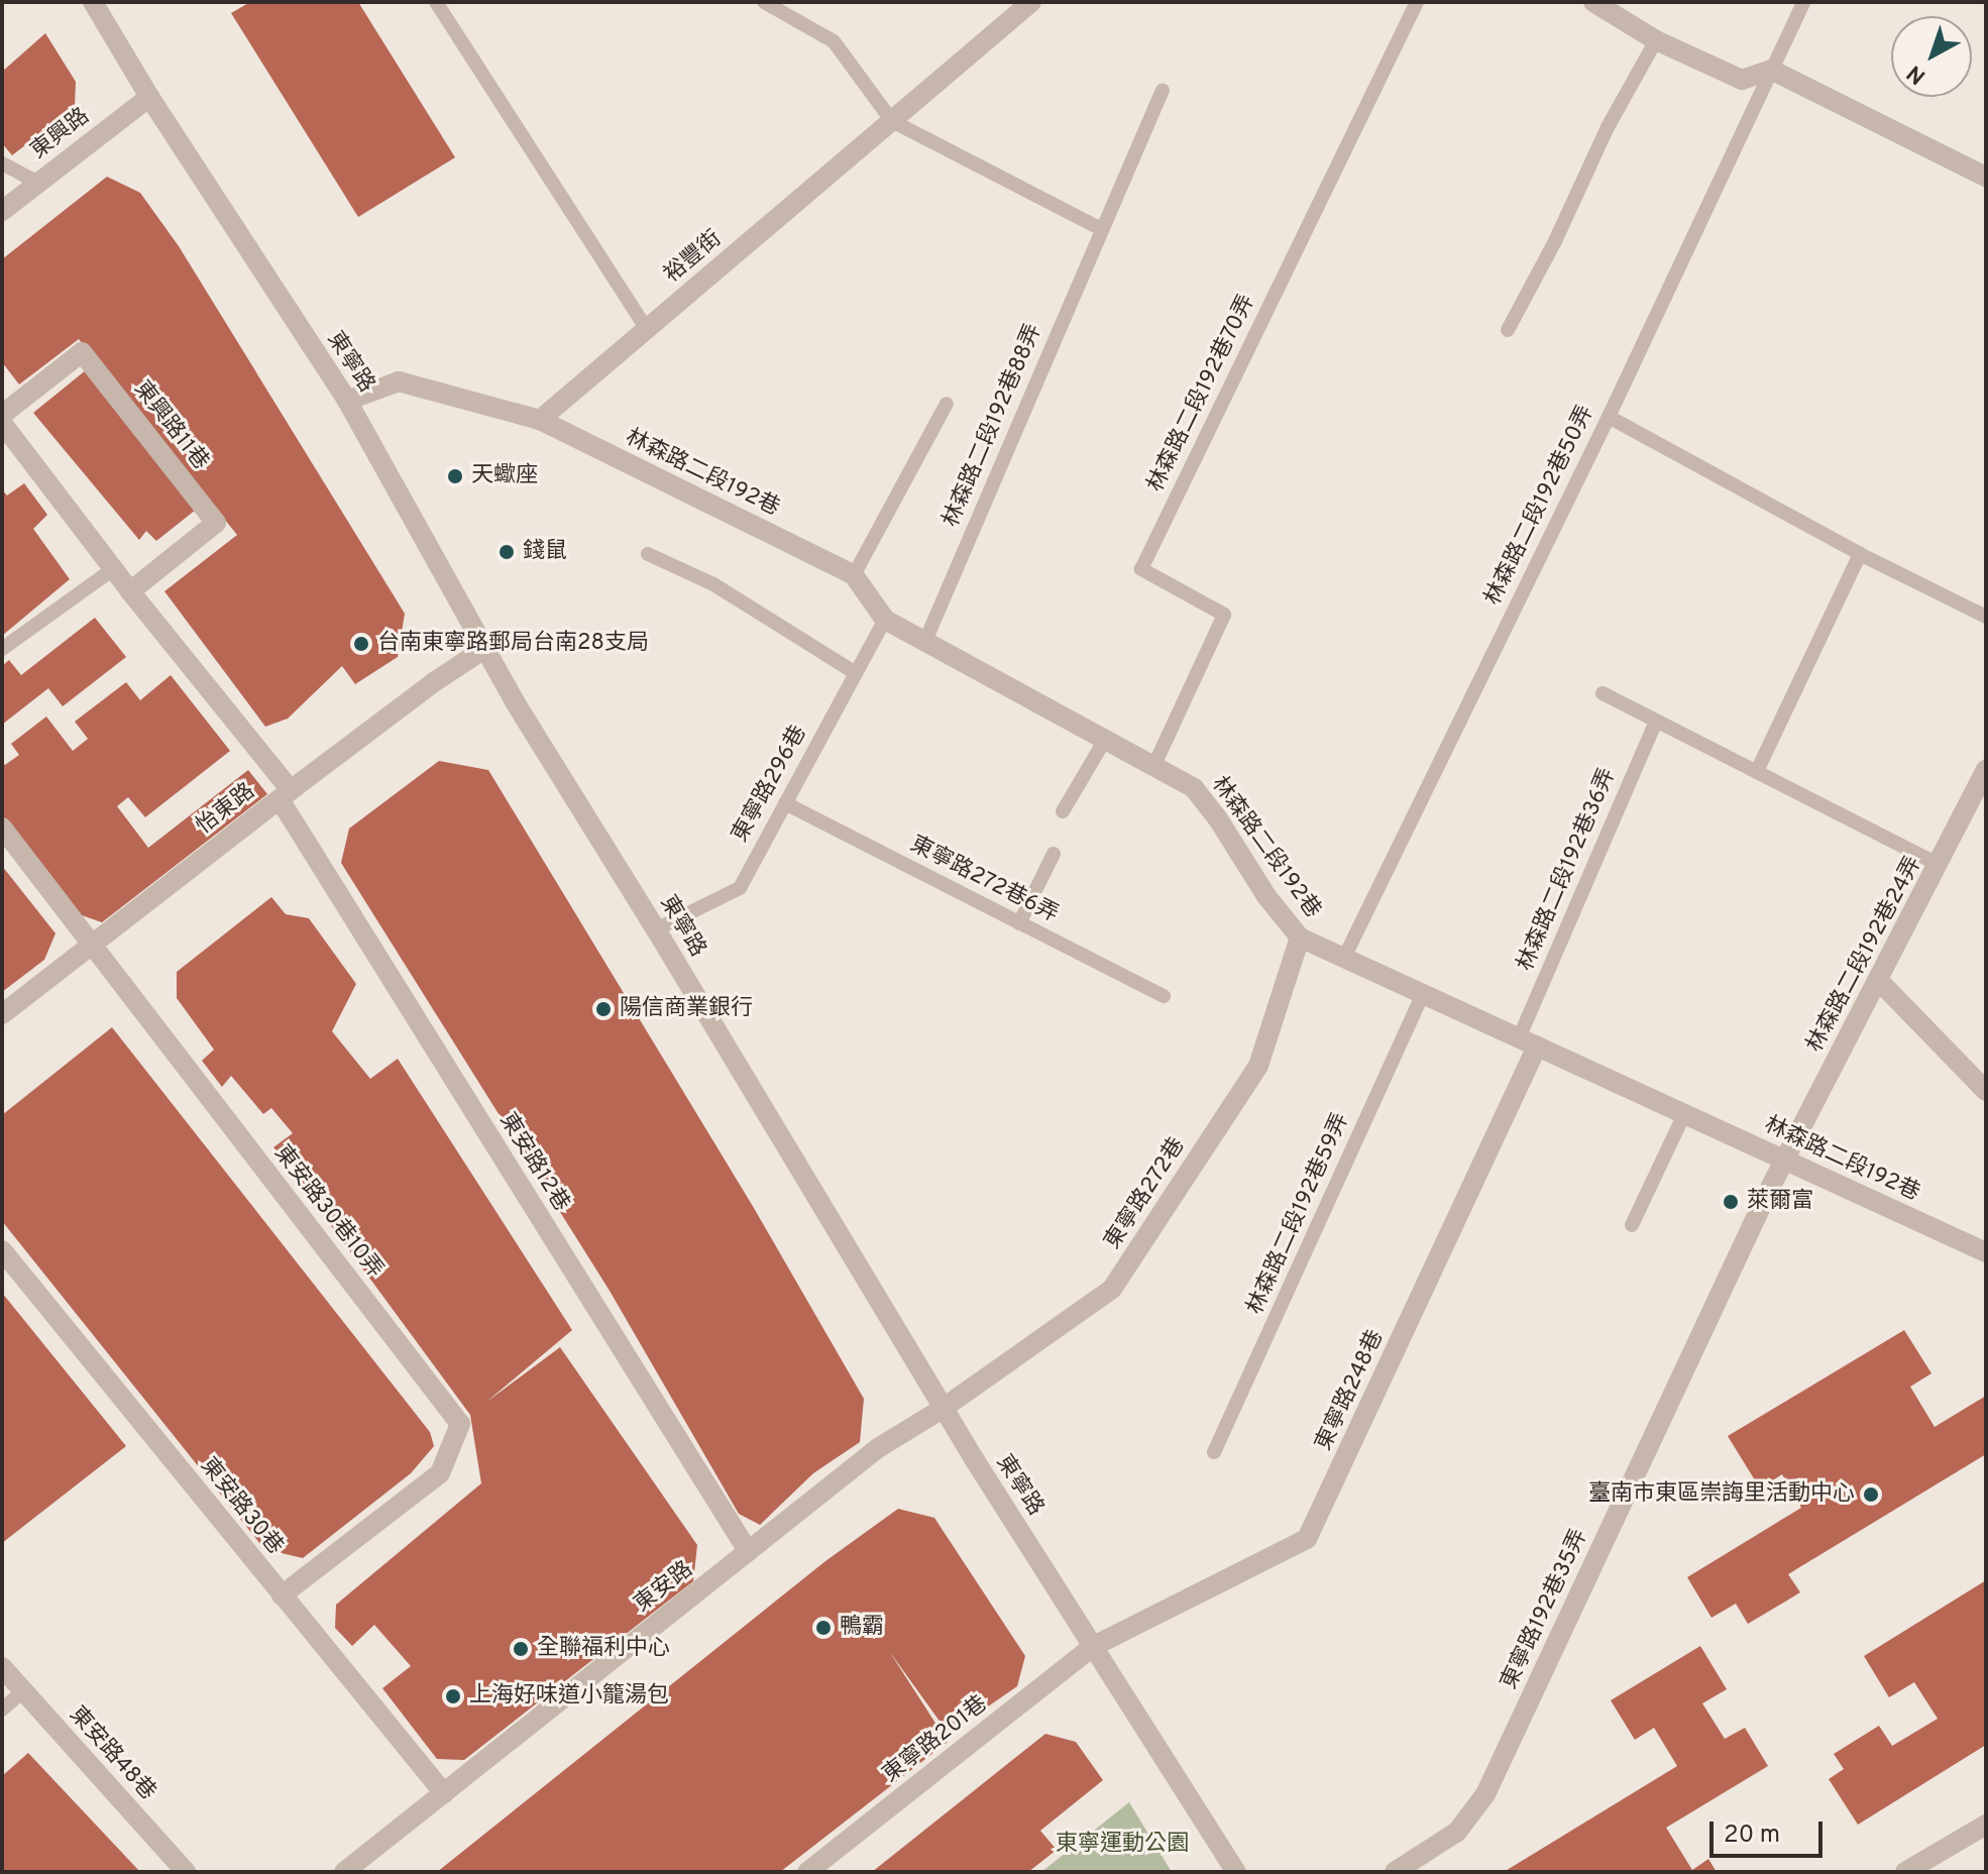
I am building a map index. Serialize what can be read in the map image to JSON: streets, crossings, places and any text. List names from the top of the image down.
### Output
{
  "streets": {
    "street": [
      "東興路",
      "裕豐街",
      "東寧路",
      "東興路11巷",
      "林森路二段192巷",
      "怡東路",
      "林森路二段192巷24弄",
      "東安路12巷",
      "東寧路272巷",
      "東安路30巷10弄",
      "東寧路248巷",
      "東安路30巷",
      "東安路",
      "東寧路192巷35弄",
      "東寧路201巷",
      "東安路48巷"
    ],
    "lane": [
      "林森路二段192巷70弄",
      "林森路二段192巷88弄",
      "林森路二段192巷50弄",
      "東寧路296巷",
      "林森路二段192巷36弄",
      "東寧路272巷6弄",
      "林森路二段192巷59弄"
    ]
  },
  "crossings": [
    ["東興路", "東寧路"],
    ["裕豐街", "林森路二段192巷"],
    ["東寧路", "東寧路296巷"],
    ["東寧路", "怡東路"],
    ["東寧路", "東寧路272巷"],
    ["東寧路", "東寧路248巷"],
    ["東寧路", "東安路"],
    ["東寧路", "東寧路201巷"],
    ["林森路二段192巷70弄", "林森路二段192巷"],
    ["林森路二段192巷88弄", "林森路二段192巷"],
    ["林森路二段192巷", "林森路二段192巷50弄"],
    ["林森路二段192巷", "東寧路296巷"],
    ["林森路二段192巷", "林森路二段192巷36弄"],
    ["林森路二段192巷", "林森路二段192巷24弄"],
    ["林森路二段192巷", "東寧路272巷"],
    ["林森路二段192巷", "林森路二段192巷59弄"],
    ["林森路二段192巷", "東寧路248巷"],
    ["林森路二段192巷", "東寧路192巷35弄"],
    ["東寧路296巷", "東寧路272巷6弄"],
    ["怡東路", "東安路12巷"],
    ["怡東路", "東安路30巷10弄"],
    ["林森路二段192巷36弄", "東寧路248巷"],
    ["林森路二段192巷24弄", "東寧路192巷35弄"],
    ["東安路12巷", "東安路"],
    ["東寧路272巷", "東安路"],
    ["東安路30巷10弄", "東安路30巷"],
    ["東寧路248巷", "東寧路201巷"],
    ["東安路30巷", "東安路"]
  ],
  "parks": ["東寧運動公園"],
  "places": [
    "天蠍座",
    "錢鼠",
    "台南東寧路郵局台南28支局",
    "陽信商業銀行",
    "萊爾富",
    "臺南市東區崇誨里活動中心",
    "鴨霸",
    "全聯福利中心",
    "上海好味道小籠湯包"
  ],
  "scale_bar": "20 m",
  "north": "bottom left"
}
